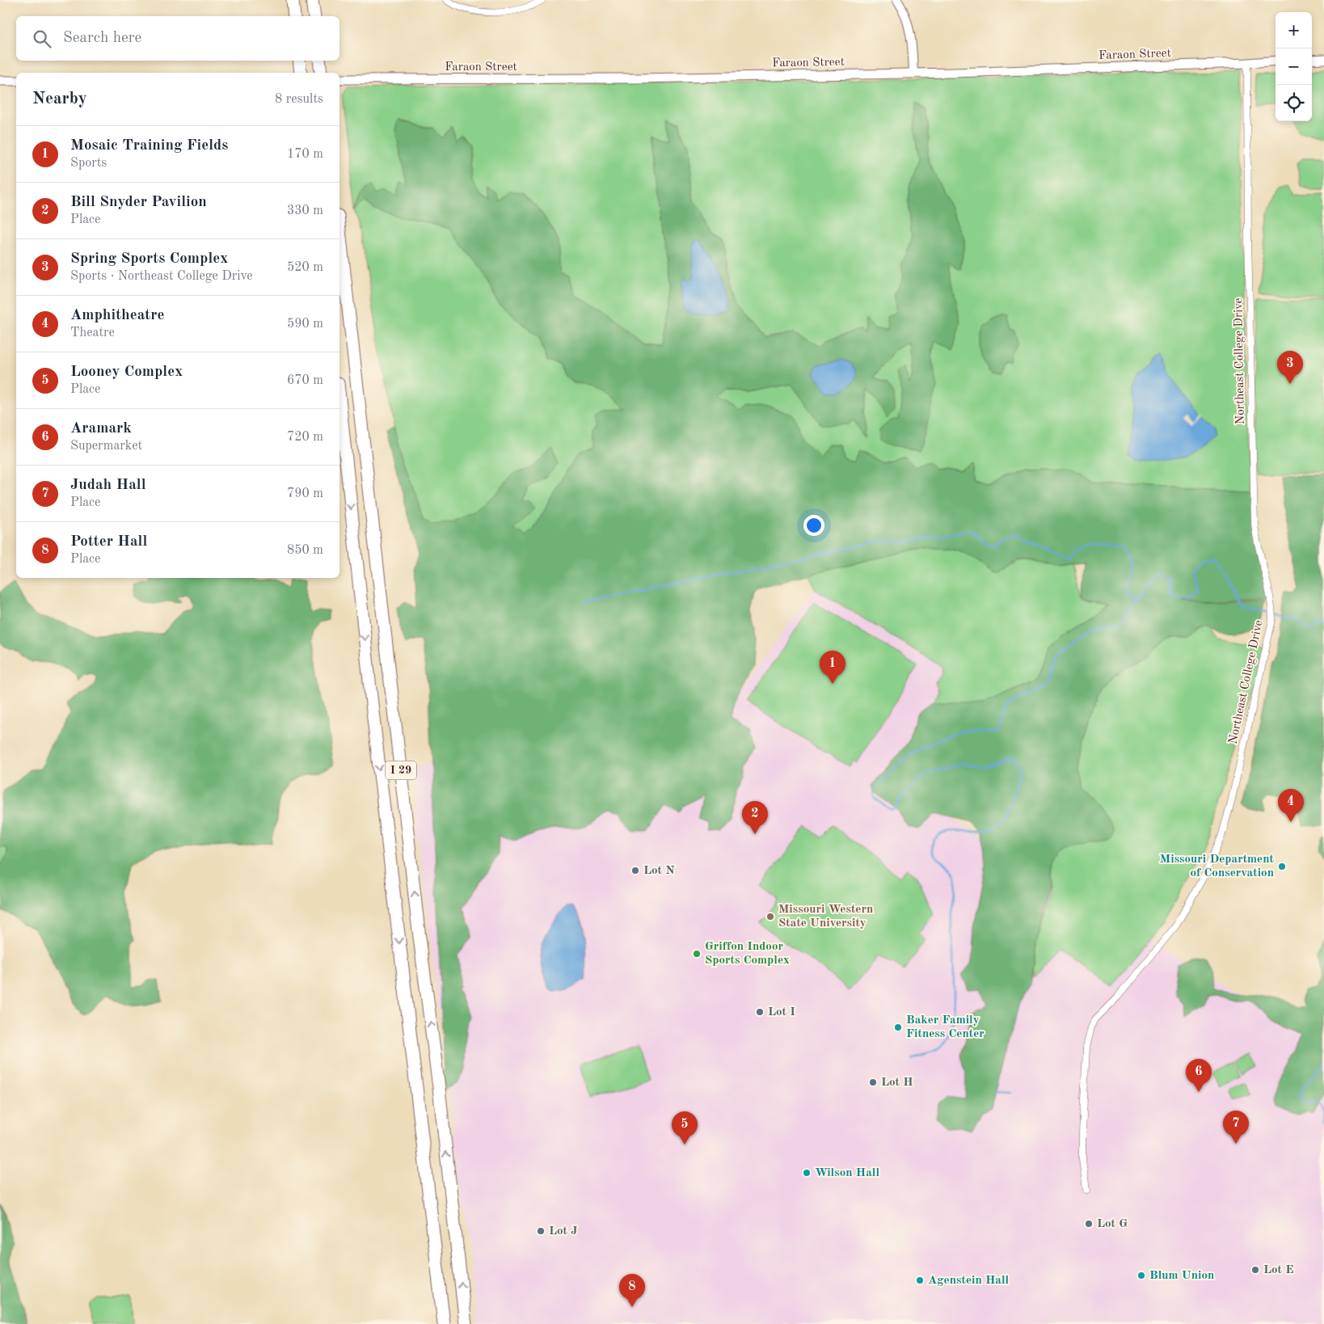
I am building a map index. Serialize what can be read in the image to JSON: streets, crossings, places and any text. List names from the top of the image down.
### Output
{
  "streets": {
    "highway": ["I 29"],
    "main road": ["Faraon Street"],
    "street": ["Northeast College Drive"]
  },
  "crossings": [
    ["Faraon Street", "Northeast College Drive"]
  ],
  "places": [
    "Missouri Department of Conservation",
    "Lot N",
    "Missouri Western State University",
    "Griffon Indoor Sports Complex",
    "Lot I",
    "Baker Family Fitness Center",
    "Lot H",
    "Wilson Hall",
    "Lot G",
    "Lot J",
    "Lot E",
    "Blum Union",
    "Agenstein Hall"
  ],
  "page": {
    "map_buttons": ["+", "−"],
    "search": "Search here",
    "heading": ["Nearby", "8 results"],
    "list": [
      {
        "mark": "1",
        "name": "Mosaic Training Fields",
        "note": "Sports",
        "value": "170 m"
      },
      {
        "mark": "2",
        "name": "Bill Snyder Pavilion",
        "note": "Place",
        "value": "330 m"
      },
      {
        "mark": "3",
        "name": "Spring Sports Complex",
        "note": "Sports · Northeast College Drive",
        "value": "520 m"
      },
      {
        "mark": "4",
        "name": "Amphitheatre",
        "note": "Theatre",
        "value": "590 m"
      },
      {
        "mark": "5",
        "name": "Looney Complex",
        "note": "Place",
        "value": "670 m"
      },
      {
        "mark": "6",
        "name": "Aramark",
        "note": "Supermarket",
        "value": "720 m"
      },
      {
        "mark": "7",
        "name": "Judah Hall",
        "note": "Place",
        "value": "790 m"
      },
      {
        "mark": "8",
        "name": "Potter Hall",
        "note": "Place",
        "value": "850 m"
      }
    ],
    "pins": [
      "3",
      "1",
      "4",
      "2",
      "6",
      "7",
      "5",
      "8"
    ]
  }
}
